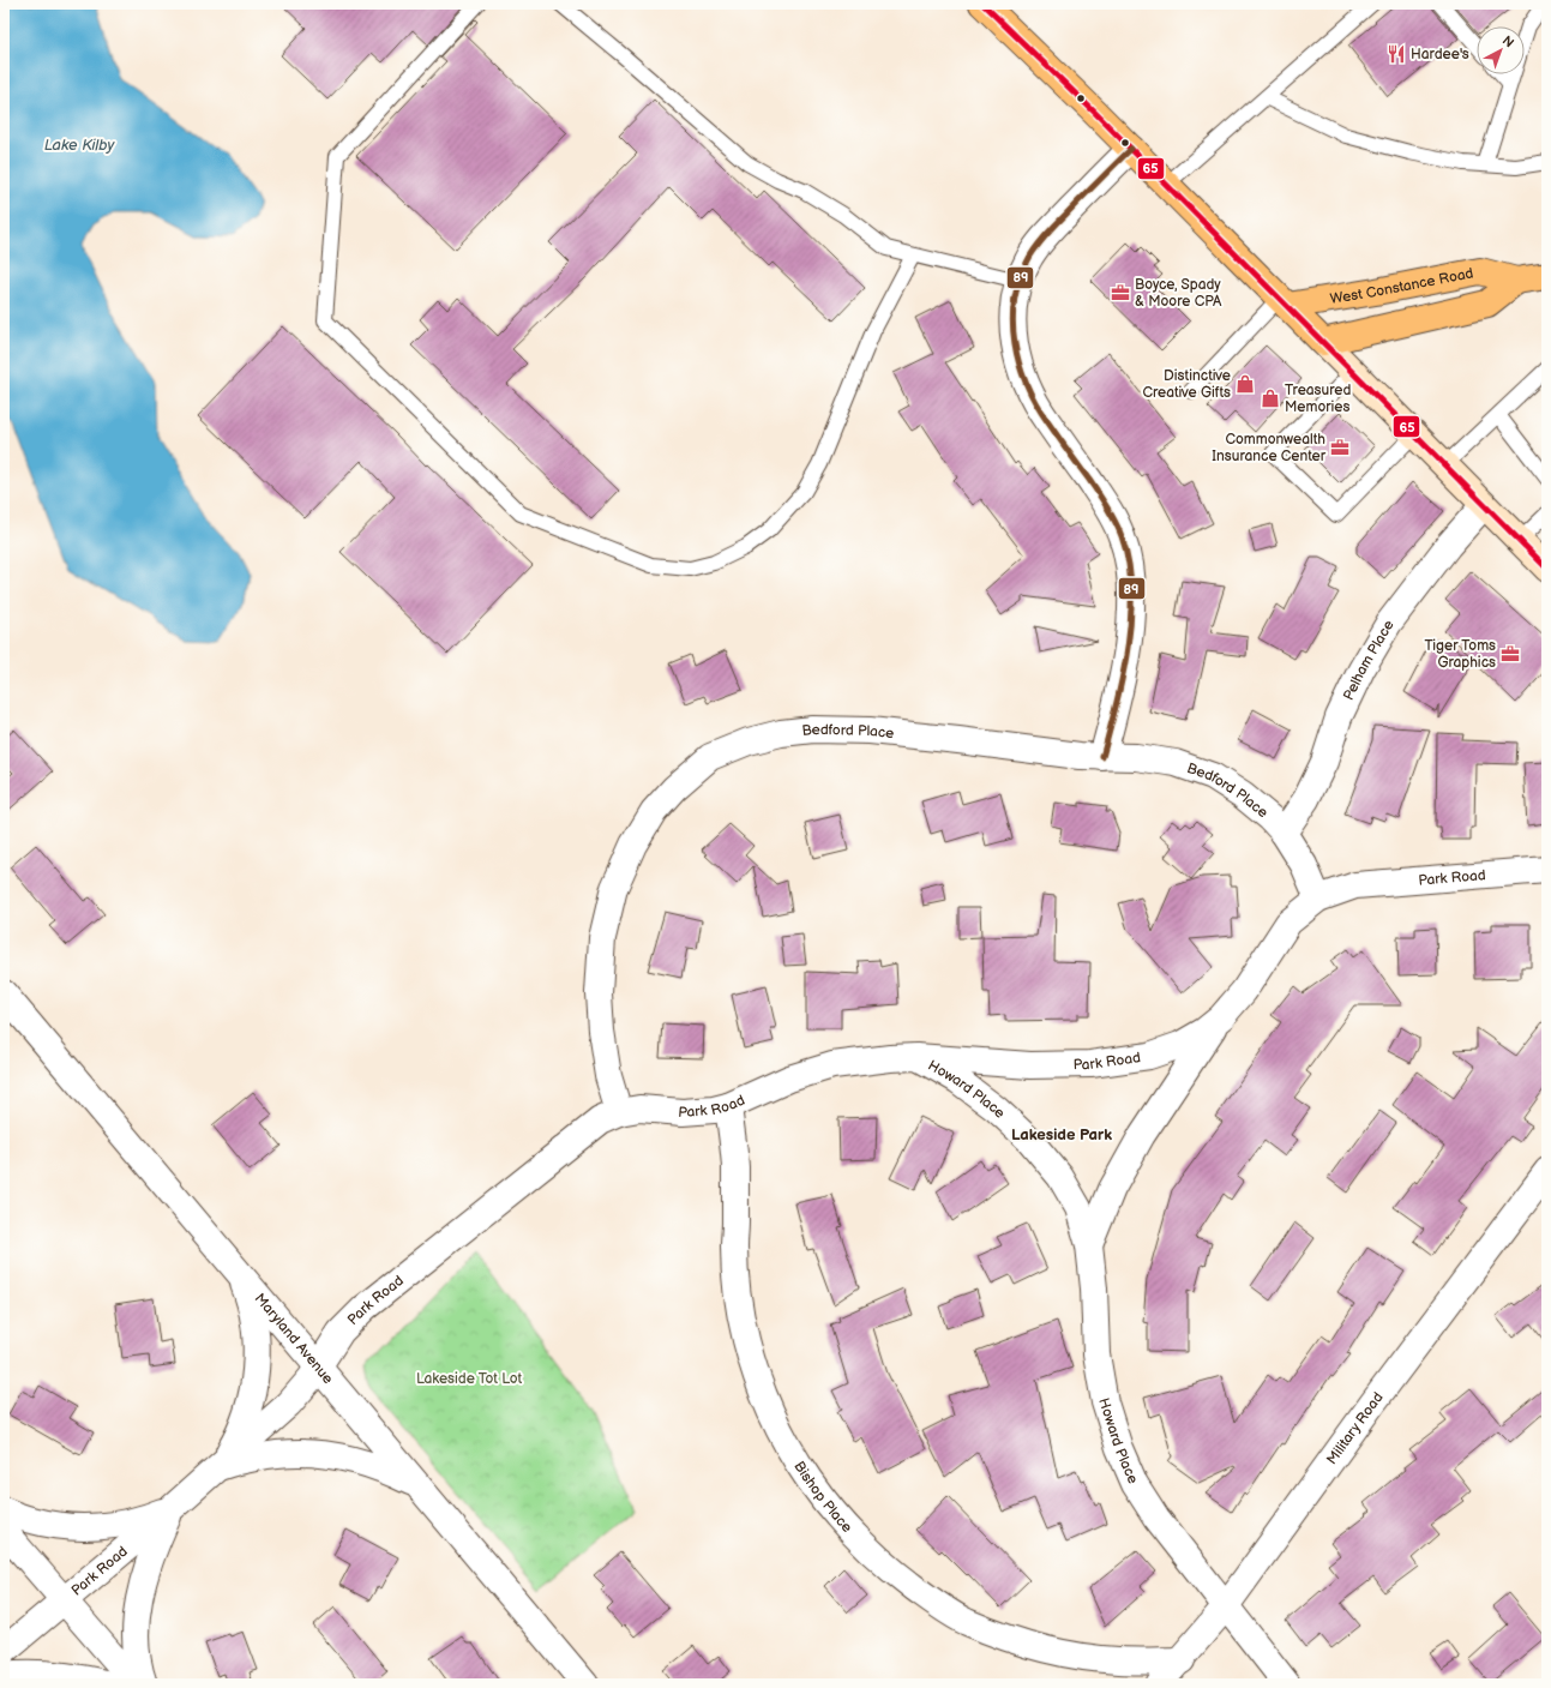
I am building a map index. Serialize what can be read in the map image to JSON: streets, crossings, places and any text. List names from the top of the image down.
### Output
{
  "streets": {
    "main road": ["West Constance Road"],
    "street": [
      "Pelham Place",
      "Bedford Place",
      "Park Road",
      "Howard Place",
      "Maryland Avenue",
      "Military Road",
      "Bishop Place"
    ]
  },
  "crossings": [
    ["Pelham Place", "Bedford Place"],
    ["Bedford Place", "Park Road"],
    ["Park Road", "Howard Place"],
    ["Park Road", "Maryland Avenue"],
    ["Park Road", "Bishop Place"],
    ["Howard Place", "Military Road"],
    ["Military Road", "Bishop Place"]
  ],
  "districts": ["Lakeside Park"],
  "water": ["Lake Kilby"],
  "parks": ["Lakeside Tot Lot"],
  "places": {
    "restaurant": ["Hardee's"],
    "office": ["Boyce, Spady & Moore CPA", "Commonwealth Insurance Center", "Tiger Toms Graphics"],
    "shop": ["Distinctive Creative Gifts", "Treasured Memories"]
  },
  "lines": ["transit line 65", "transit line 89"],
  "north": "top right"
}
